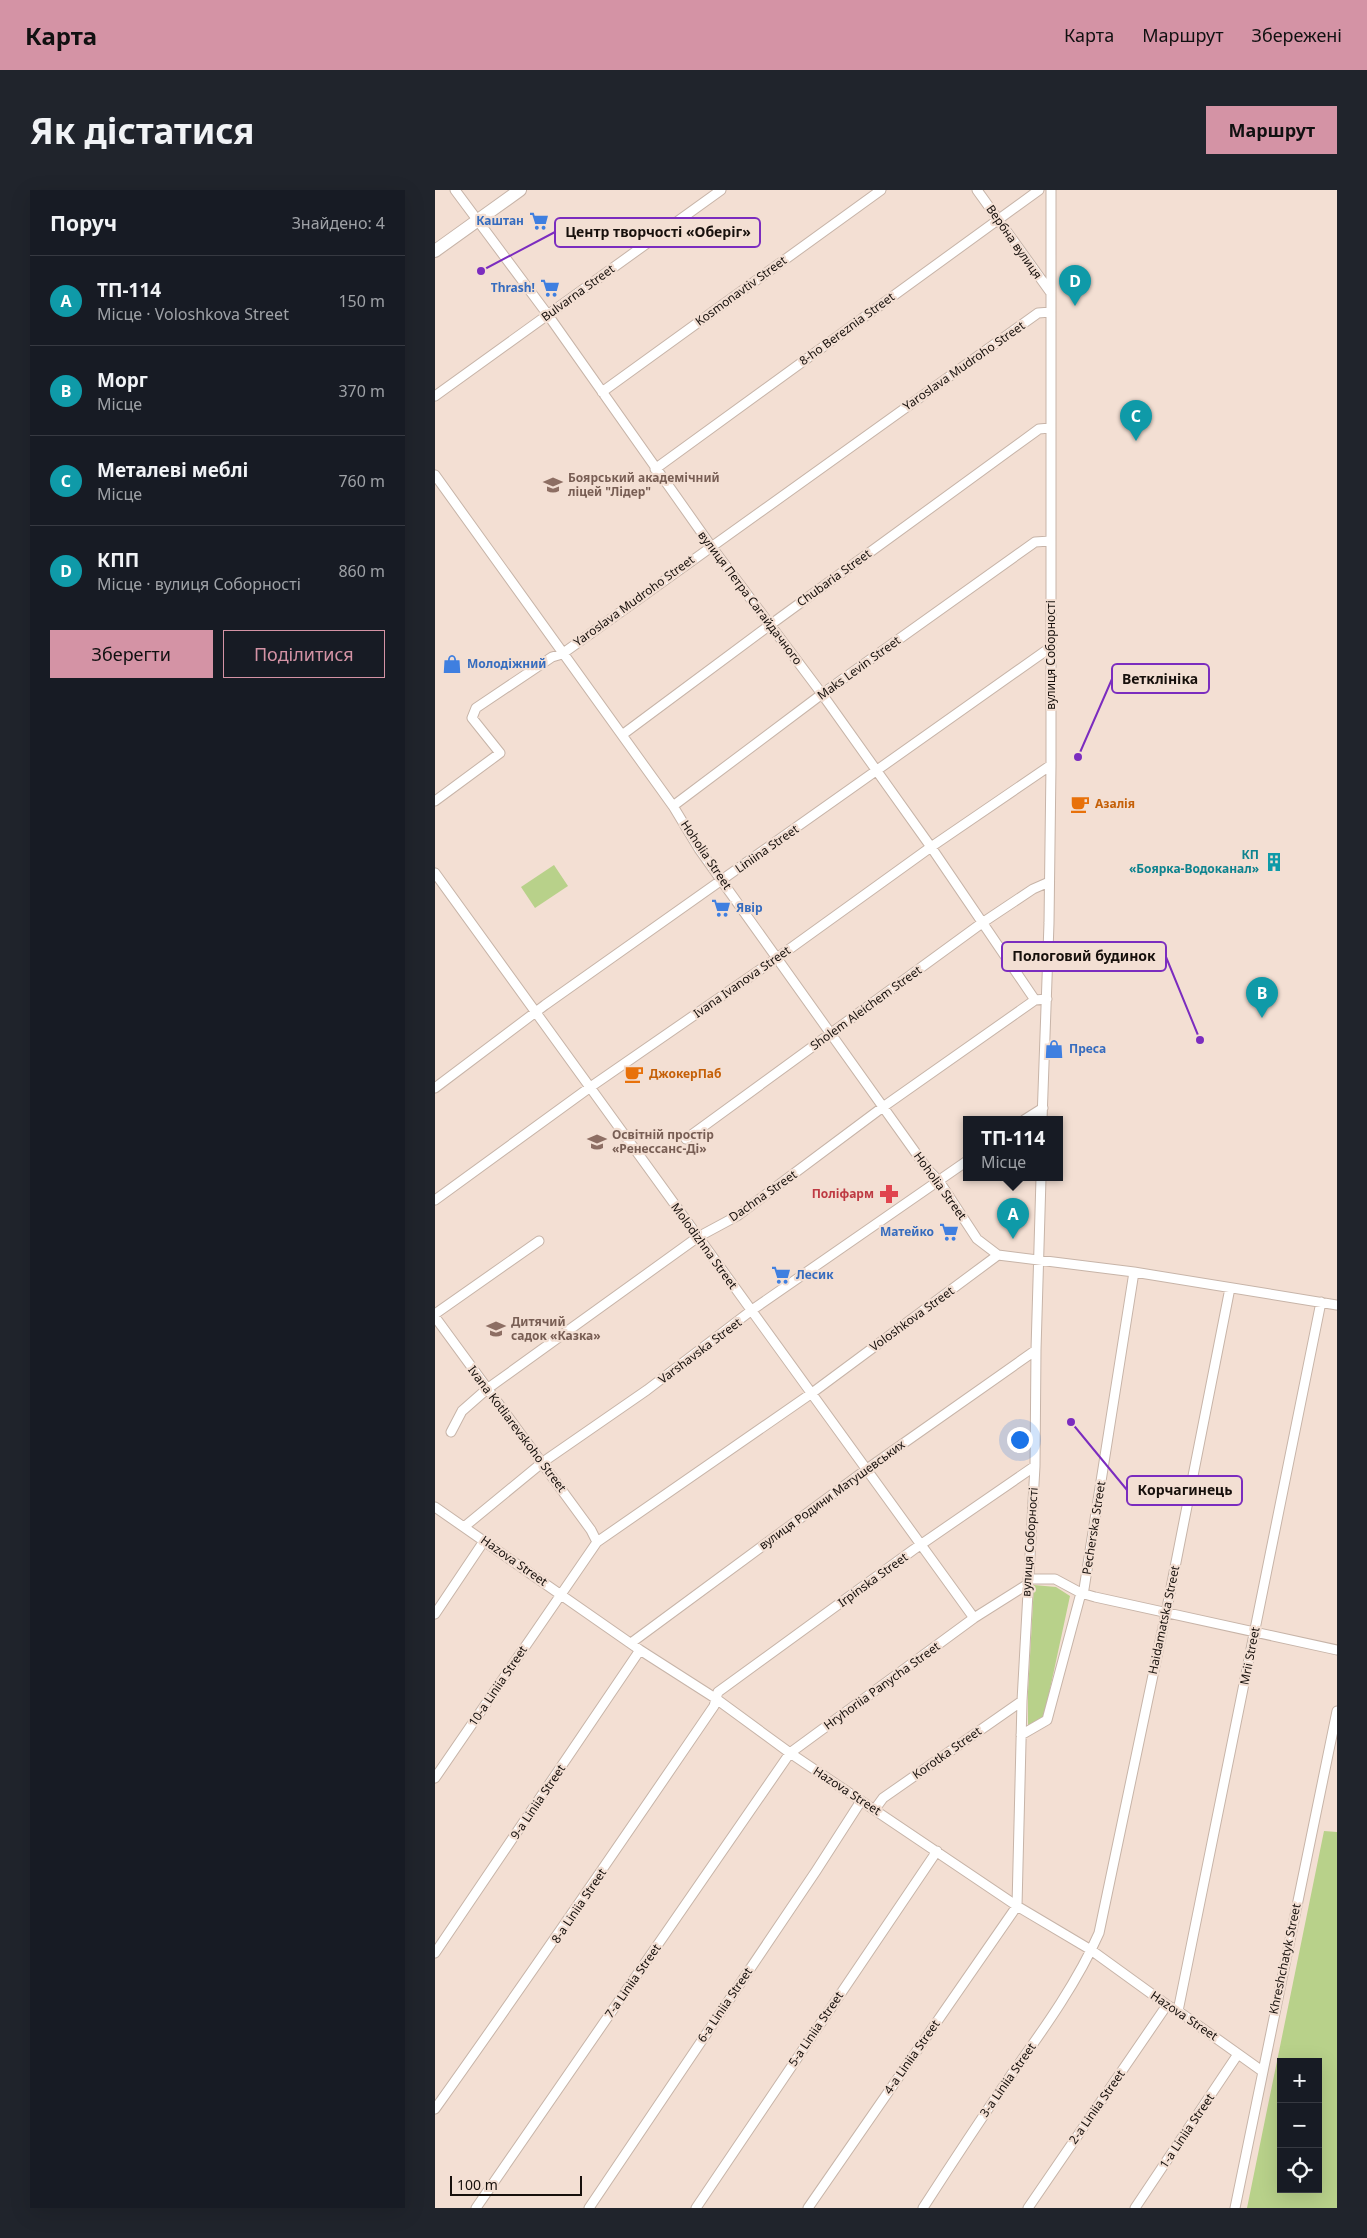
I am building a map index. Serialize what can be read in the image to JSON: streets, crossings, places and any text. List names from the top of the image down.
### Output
{
  "streets": {
    "street": [
      "Вербна вулиця",
      "Kosmonavtiv Street",
      "Bulvarna Street",
      "8-ho Bereznia Street",
      "Yaroslava Mudroho Street",
      "Chubaria Street",
      "вулиця Петра Сагайдачного",
      "вулиця Соборності",
      "Maks Levin Street",
      "Liniina Street",
      "Hoholia Street",
      "Ivana Ivanova Street",
      "Sholem Aleichem Street",
      "Dachna Street",
      "Molodizhna Street",
      "Voloshkova Street",
      "Varshavska Street",
      "Ivana Kotliarevskoho Street",
      "вулиця Родини Матушевських",
      "Pecherska Street",
      "Hazova Street",
      "Irpinska Street",
      "Haidamatska Street",
      "Mrii Street",
      "10-a Liniia Street",
      "Hryhoriia Panycha Street",
      "Korotka Street",
      "9-a Liniia Street",
      "8-a Liniia Street",
      "Khreshchatyk Street",
      "7-a Liniia Street",
      "6-a Liniia Street",
      "5-a Liniia Street",
      "4-a Liniia Street",
      "3-a Liniia Street",
      "2-a Liniia Street",
      "1-a Liniia Street"
    ]
  },
  "crossings": [
    ["Вербна вулиця", "8-ho Bereznia Street"],
    ["Вербна вулиця", "вулиця Соборності"],
    ["Kosmonavtiv Street", "вулиця Петра Сагайдачного"],
    ["Bulvarna Street", "вулиця Петра Сагайдачного"],
    ["8-ho Bereznia Street", "вулиця Петра Сагайдачного"],
    ["Yaroslava Mudroho Street", "вулиця Петра Сагайдачного"],
    ["Yaroslava Mudroho Street", "вулиця Соборності"],
    ["Yaroslava Mudroho Street", "Hoholia Street"],
    ["Chubaria Street", "вулиця Петра Сагайдачного"],
    ["Chubaria Street", "вулиця Соборності"],
    ["Chubaria Street", "Hoholia Street"],
    ["вулиця Петра Сагайдачного", "Maks Levin Street"],
    ["вулиця Петра Сагайдачного", "Liniina Street"],
    ["вулиця Петра Сагайдачного", "Ivana Ivanova Street"],
    ["вулиця Петра Сагайдачного", "Sholem Aleichem Street"],
    ["вулиця Петра Сагайдачного", "Dachna Street"],
    ["вулиця Соборності", "Maks Levin Street"],
    ["вулиця Соборності", "Liniina Street"],
    ["вулиця Соборності", "Ivana Ivanova Street"],
    ["вулиця Соборності", "Sholem Aleichem Street"],
    ["вулиця Соборності", "вулиця Родини Матушевських"],
    ["вулиця Соборності", "Pecherska Street"],
    ["вулиця Соборності", "Hazova Street"],
    ["вулиця Соборності", "Irpinska Street"],
    ["вулиця Соборності", "Hryhoriia Panycha Street"],
    ["вулиця Соборності", "Korotka Street"],
    ["вулиця Соборності", "4-a Liniia Street"],
    ["Maks Levin Street", "Hoholia Street"],
    ["Liniina Street", "Hoholia Street"],
    ["Liniina Street", "Molodizhna Street"],
    ["Hoholia Street", "Ivana Ivanova Street"],
    ["Hoholia Street", "Sholem Aleichem Street"],
    ["Hoholia Street", "Dachna Street"],
    ["Hoholia Street", "Voloshkova Street"],
    ["Hoholia Street", "Varshavska Street"],
    ["Ivana Ivanova Street", "Molodizhna Street"],
    ["Dachna Street", "Molodizhna Street"],
    ["Dachna Street", "Ivana Kotliarevskoho Street"],
    ["Molodizhna Street", "Voloshkova Street"],
    ["Molodizhna Street", "Varshavska Street"],
    ["Molodizhna Street", "вулиця Родини Матушевських"],
    ["Molodizhna Street", "Irpinska Street"],
    ["Molodizhna Street", "Hryhoriia Panycha Street"],
    ["Voloshkova Street", "Ivana Kotliarevskoho Street"],
    ["Voloshkova Street", "Hazova Street"],
    ["Voloshkova Street", "10-a Liniia Street"],
    ["Varshavska Street", "Ivana Kotliarevskoho Street"],
    ["Varshavska Street", "Hazova Street"],
    ["вулиця Родини Матушевських", "Hazova Street"],
    ["Hazova Street", "Irpinska Street"],
    ["Hazova Street", "Haidamatska Street"],
    ["Hazova Street", "Mrii Street"],
    ["Hazova Street", "10-a Liniia Street"],
    ["Hazova Street", "Hryhoriia Panycha Street"],
    ["Hazova Street", "Korotka Street"],
    ["Hazova Street", "9-a Liniia Street"],
    ["Hazova Street", "8-a Liniia Street"],
    ["Hazova Street", "Khreshchatyk Street"],
    ["Hazova Street", "7-a Liniia Street"],
    ["Hazova Street", "6-a Liniia Street"],
    ["Hazova Street", "5-a Liniia Street"],
    ["Hazova Street", "4-a Liniia Street"],
    ["Hazova Street", "3-a Liniia Street"],
    ["Hazova Street", "2-a Liniia Street"],
    ["Hazova Street", "1-a Liniia Street"],
    ["Irpinska Street", "8-a Liniia Street"],
    ["Haidamatska Street", "3-a Liniia Street"],
    ["Hryhoriia Panycha Street", "7-a Liniia Street"]
  ],
  "places": {
    "supermarket": [
      "Каштан",
      "Thrash!",
      "Явір",
      "Матейко",
      "Лесик"
    ],
    "other": [
      "Центр творчості «Оберіг»",
      "Ветклініка",
      "Пологовий будинок",
      "Корчагинець"
    ],
    "school or university": ["Боярський академічний ліцей \"Лідер\"", "Освітній простір «Ренессанс-Ді»", "Дитячий садок «Казка»"],
    "shop": ["Молодіжний", "Преса"],
    "cafe": ["Азалія", "ДжокерПаб"],
    "building": ["КП «Боярка-Водоканал»"],
    "pharmacy": ["Поліфарм"]
  },
  "scale_bar": "100 m",
  "page": {
    "header": "Карта",
    "nav": ["Карта", "Маршрут", "Збережені"],
    "buttons": [
      "Маршрут",
      ["Зберегти", "Поділитися"]
    ],
    "title": "Як дістатися",
    "heading": ["Поруч", "Знайдено: 4"],
    "list": [
      {
        "mark": "A",
        "name": "ТП-114",
        "note": "Місце · Voloshkova Street",
        "value": "150 m"
      },
      {
        "mark": "B",
        "name": "Морг",
        "note": "Місце",
        "value": "370 m"
      },
      {
        "mark": "C",
        "name": "Металеві меблі",
        "note": "Місце",
        "value": "760 m"
      },
      {
        "mark": "D",
        "name": "КПП",
        "note": "Місце · вулиця Соборності",
        "value": "860 m"
      }
    ],
    "pins": [
      "D",
      "C",
      "B",
      "A"
    ],
    "popup": ["ТП-114", "Місце"],
    "map_buttons": ["+", "−"],
    "scale": "100 m"
  }
}
